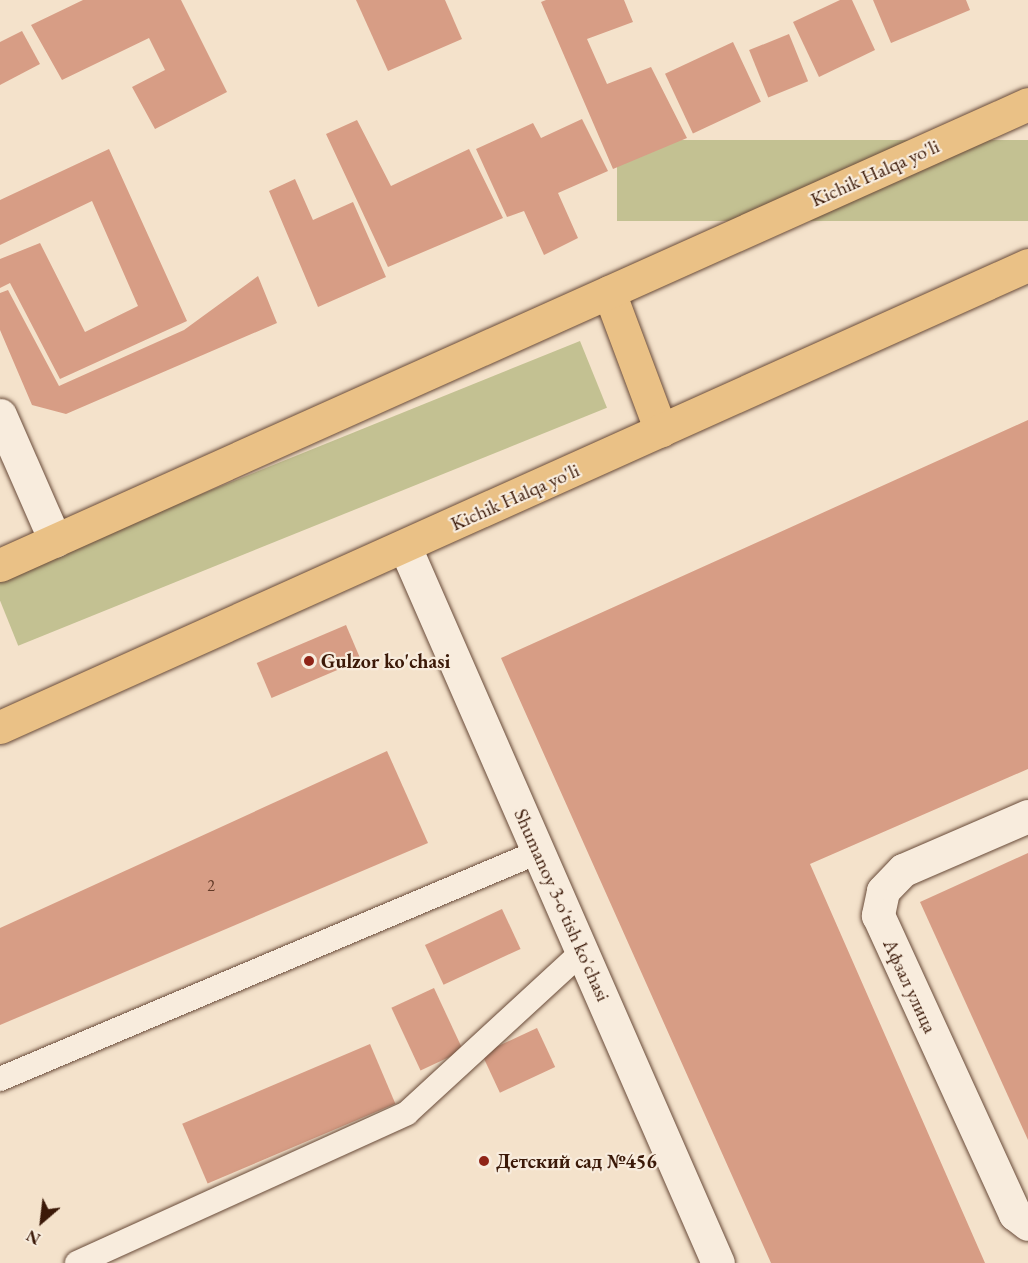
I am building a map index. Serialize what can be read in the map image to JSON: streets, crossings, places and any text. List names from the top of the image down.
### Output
{
  "streets": {
    "highway": ["Kichik Halqa yo'li"],
    "street": ["Shumanoy 3-o'tish ko'chasi", "Афзал улица"]
  },
  "crossings": [
    ["Kichik Halqa yo'li", "Shumanoy 3-o'tish ko'chasi"]
  ],
  "places": ["Gulzor ko'chasi", "Детский сад №456"],
  "house_numbers": ["2"],
  "north": "bottom left"
}
